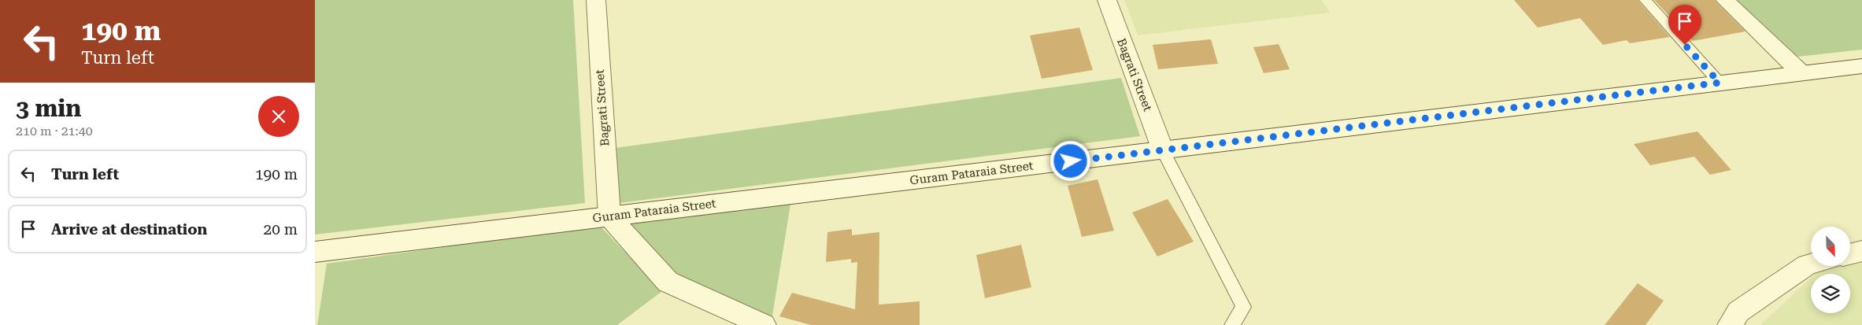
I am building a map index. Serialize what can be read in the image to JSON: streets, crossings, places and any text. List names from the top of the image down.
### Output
{
  "streets": {
    "street": ["Bagrati Street", "Guram Pataraia Street"]
  },
  "crossings": [
    ["Bagrati Street", "Guram Pataraia Street"]
  ],
  "north": "bottom right",
  "page": {
    "turn": ["190 m", "Turn left"],
    "heading": ["3 min", "210 m · 21:40"],
    "list": [
      {
        "name": "Turn left",
        "value": "190 m"
      },
      {
        "name": "Arrive at destination",
        "value": "20 m"
      }
    ]
  }
}
